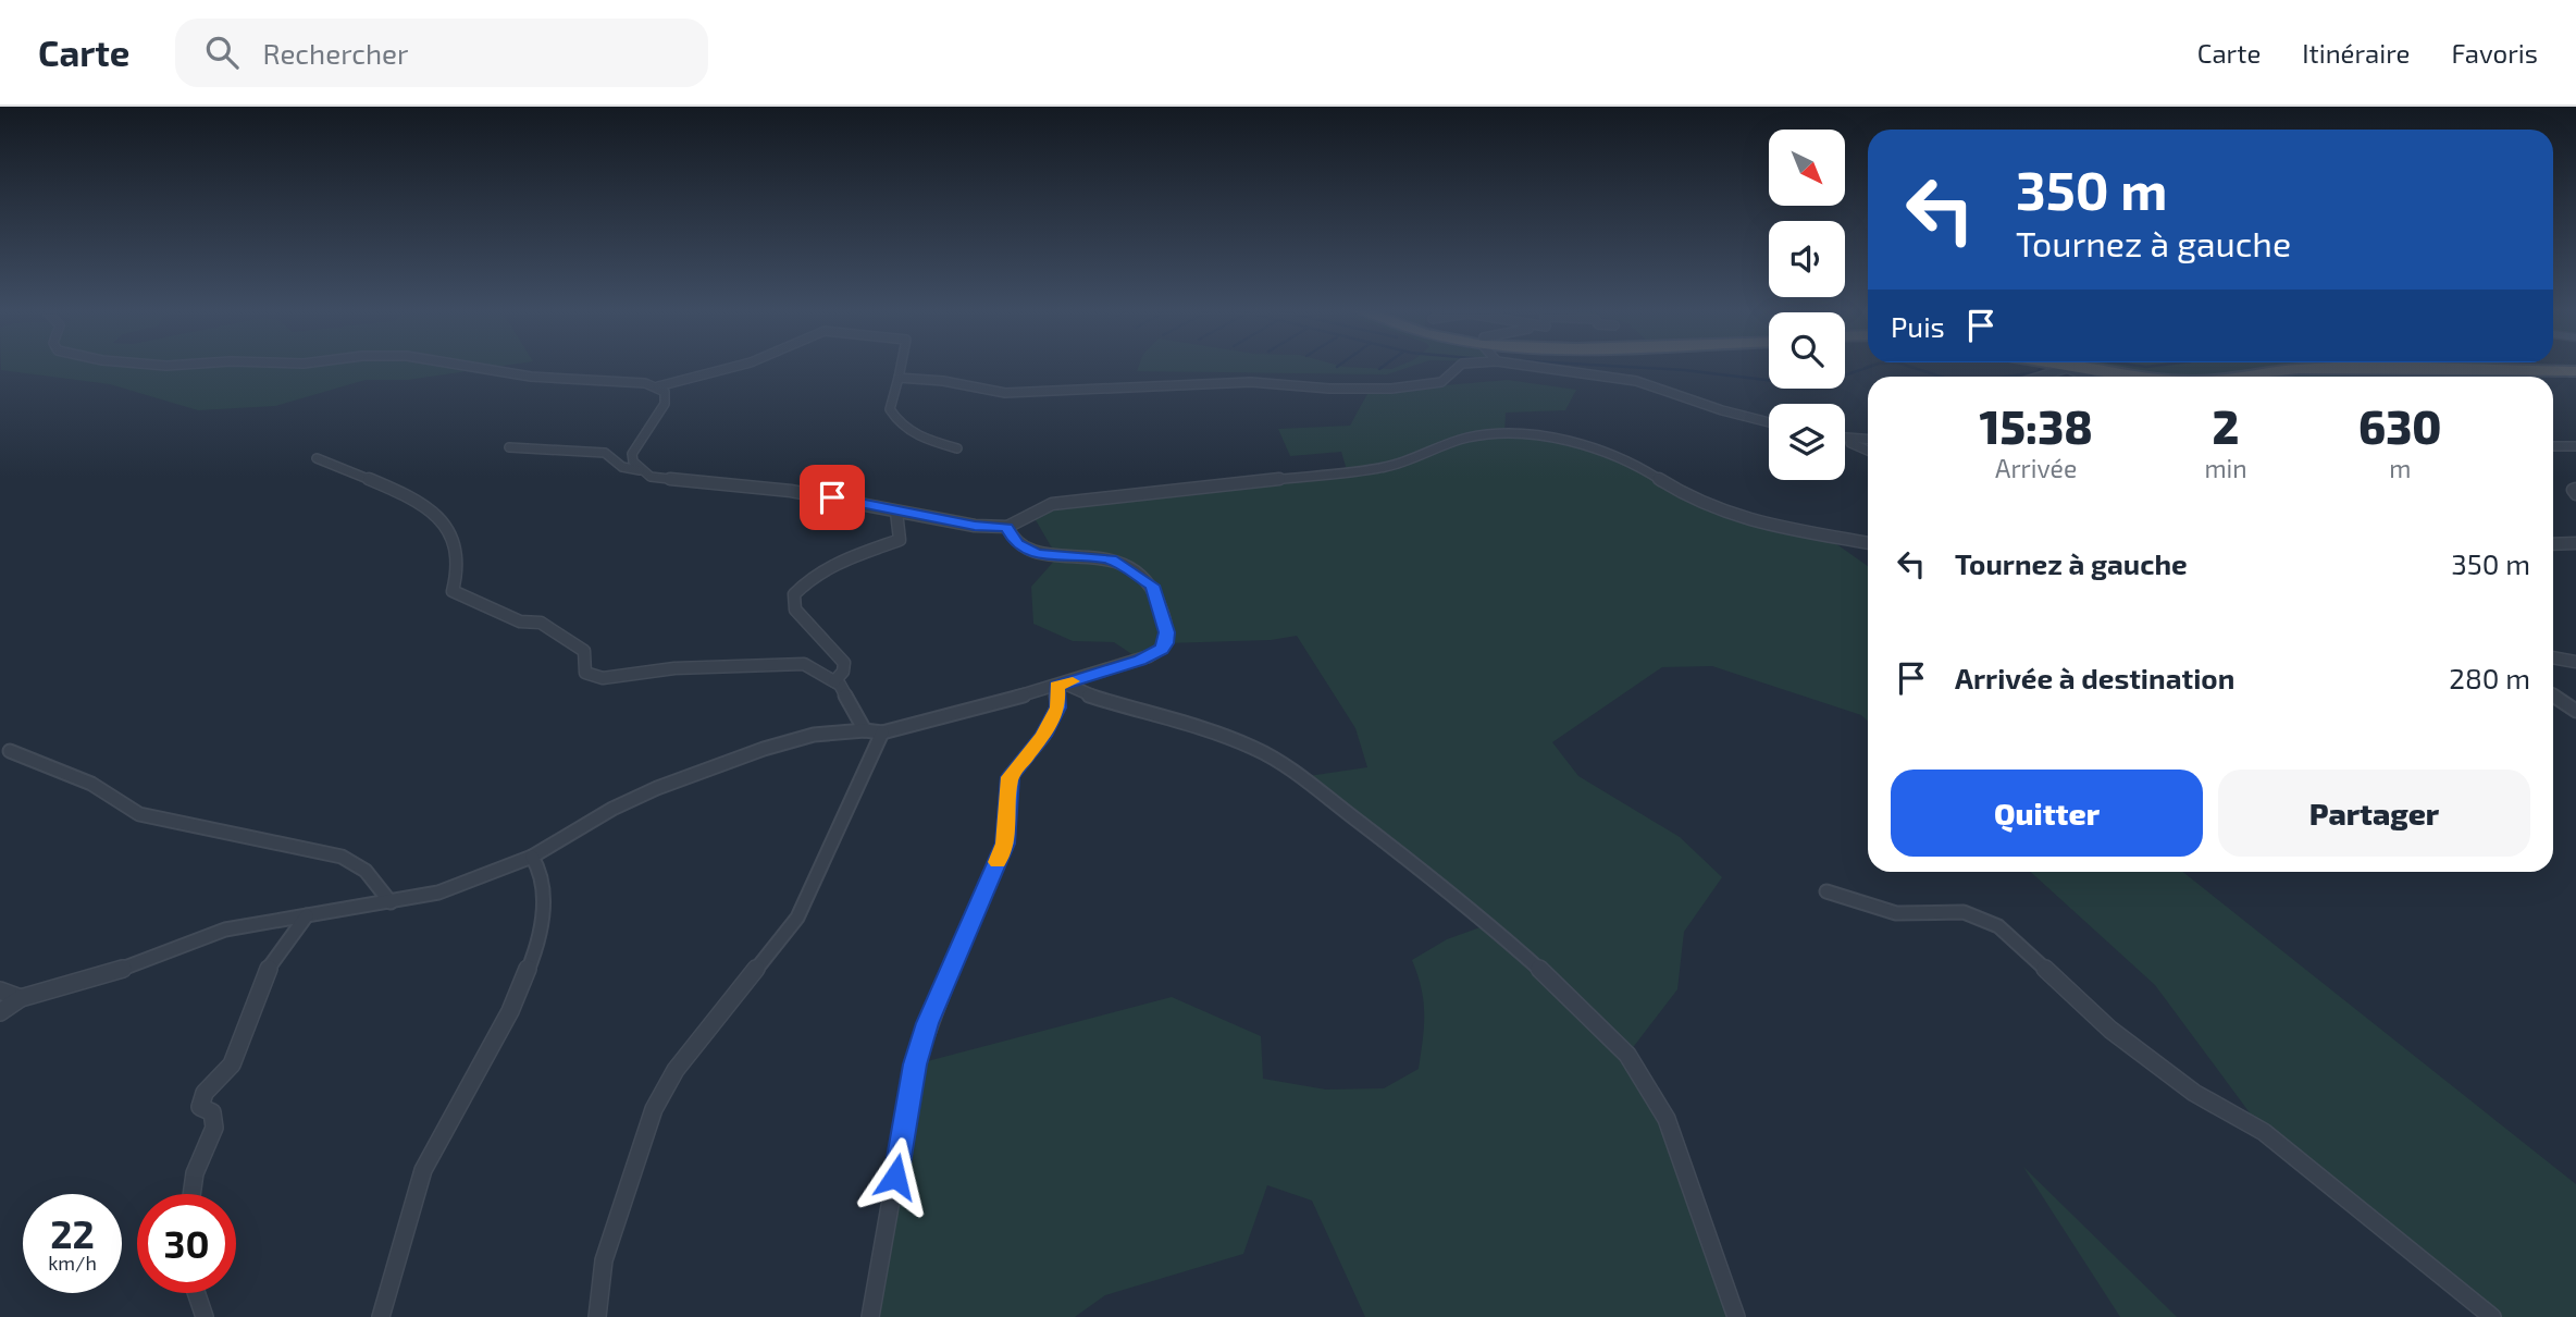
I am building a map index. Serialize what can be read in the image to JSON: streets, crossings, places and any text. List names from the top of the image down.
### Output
{
  "north": "bottom right",
  "page": {
    "header": "Carte",
    "search": "Rechercher",
    "nav": ["Carte", "Itinéraire", "Favoris"],
    "turn": ["350 m", "Tournez à gauche"],
    "then": "Puis",
    "eta": [
      "15:38",
      "Arrivée",
      "2",
      "min",
      "630",
      "m"
    ],
    "list": [
      {
        "name": "Tournez à gauche",
        "value": "350 m"
      },
      {
        "name": "Arrivée à destination",
        "value": "280 m"
      }
    ],
    "buttons": ["Quitter", "Partager"],
    "speed": "22 km/h",
    "limit": "30"
  }
}
